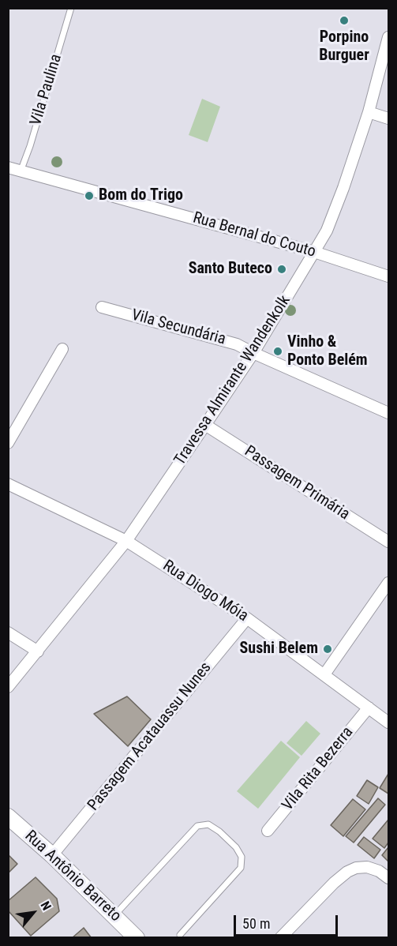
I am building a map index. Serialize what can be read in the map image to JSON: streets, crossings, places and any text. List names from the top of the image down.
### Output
{
  "streets": {
    "main road": ["Rua Antônio Barreto"],
    "street": [
      "Rua Bernal do Couto",
      "Vila Secundária",
      "Travessa Almirante Wandenkolk",
      "Passagem Primária",
      "Rua Diogo Móia",
      "Passagem Acatauassu Nunes",
      "Vila Rita Bezerra"
    ],
    "lane": ["Vila Paulina"]
  },
  "crossings": [
    ["Vila Paulina", "Rua Bernal do Couto"],
    ["Rua Bernal do Couto", "Travessa Almirante Wandenkolk"],
    ["Vila Secundária", "Travessa Almirante Wandenkolk"],
    ["Travessa Almirante Wandenkolk", "Passagem Primária"],
    ["Travessa Almirante Wandenkolk", "Rua Diogo Móia"],
    ["Rua Diogo Móia", "Passagem Acatauassu Nunes"],
    ["Rua Diogo Móia", "Vila Rita Bezerra"],
    ["Passagem Acatauassu Nunes", "Rua Antônio Barreto"]
  ],
  "places": [
    "Porpino Burguer",
    "Bom do Trigo",
    "Santo Buteco",
    "Vinho & Ponto Belém",
    "Sushi Belem"
  ],
  "scale_bar": "50 m",
  "north": "top right"
}
